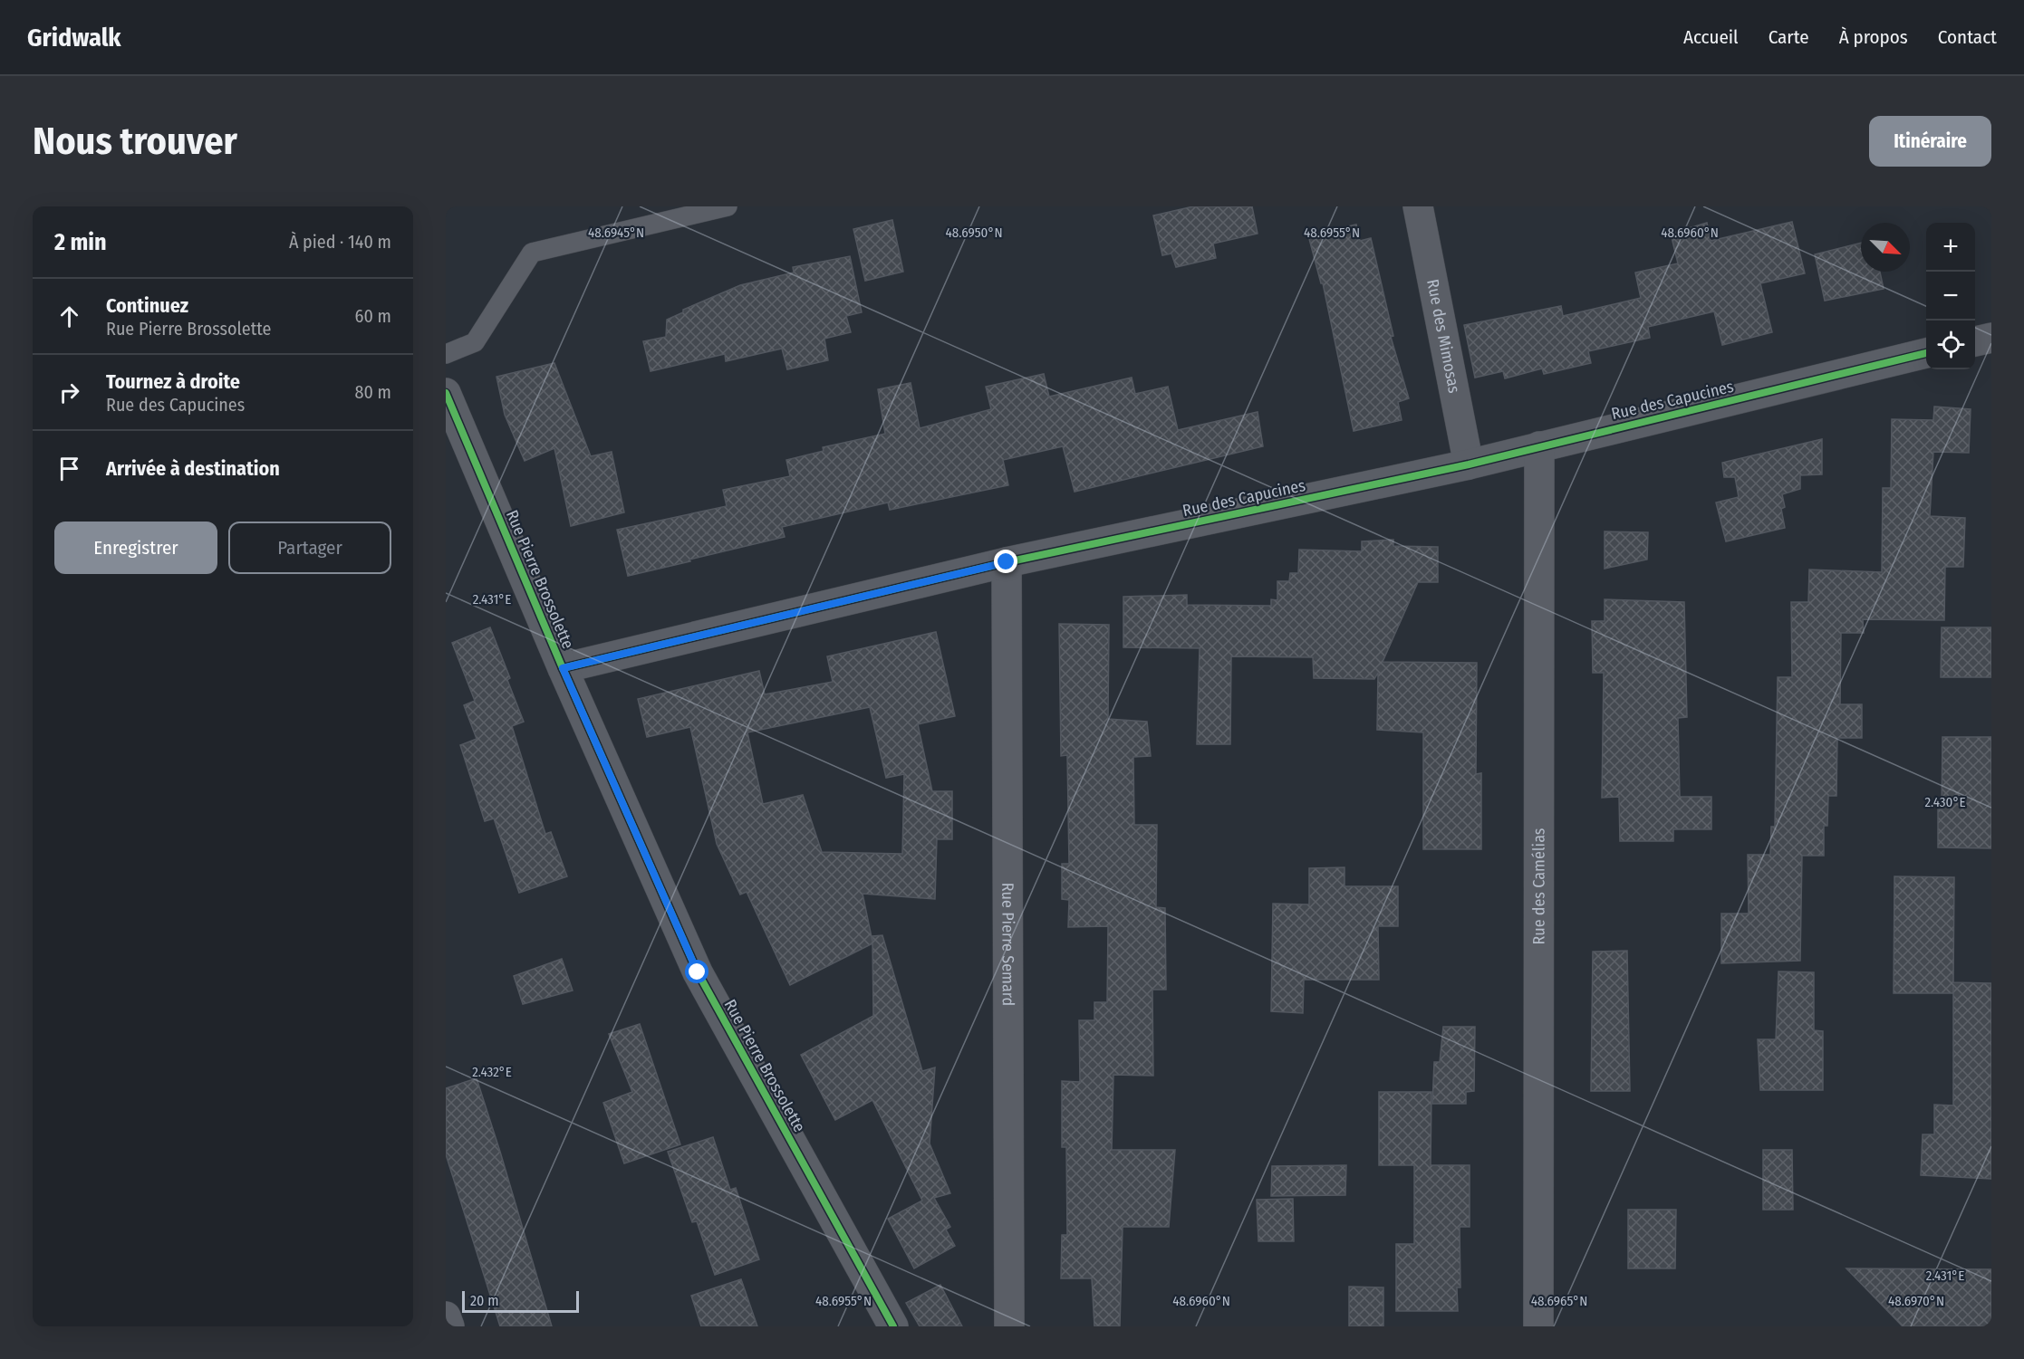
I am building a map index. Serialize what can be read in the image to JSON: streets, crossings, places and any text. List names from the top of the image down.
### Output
{
  "streets": {
    "street": [
      "Rue des Mimosas",
      "Rue des Capucines",
      "Rue Pierre Brossolette",
      "Rue des Camélias",
      "Rue Pierre Semard"
    ]
  },
  "crossings": [
    ["Rue des Mimosas", "Rue des Capucines"],
    ["Rue des Capucines", "Rue Pierre Brossolette"],
    ["Rue des Capucines", "Rue des Camélias"],
    ["Rue des Capucines", "Rue Pierre Semard"]
  ],
  "scale_bar": "20 m",
  "north": "bottom right",
  "page": {
    "header": "Gridwalk",
    "nav": [
      "Accueil",
      "Carte",
      "À propos",
      "Contact"
    ],
    "buttons": [
      "Itinéraire",
      ["Enregistrer", "Partager"]
    ],
    "title": "Nous trouver",
    "heading": ["2 min", "À pied · 140 m"],
    "map_buttons": ["+", "−"],
    "list": [
      ["Continuez", "Rue Pierre Brossolette", "60 m"],
      ["Tournez à droite", "Rue des Capucines", "80 m"],
      "Arrivée à destination"
    ],
    "scale": "20 m"
  },
  "coordinates": [
    "48.6950°N",
    "48.6955°N",
    "48.6960°N",
    "48.6945°N",
    "2.431°E",
    "2.430°E",
    "2.432°E",
    "48.6965°N",
    "48.6970°N"
  ]
}
